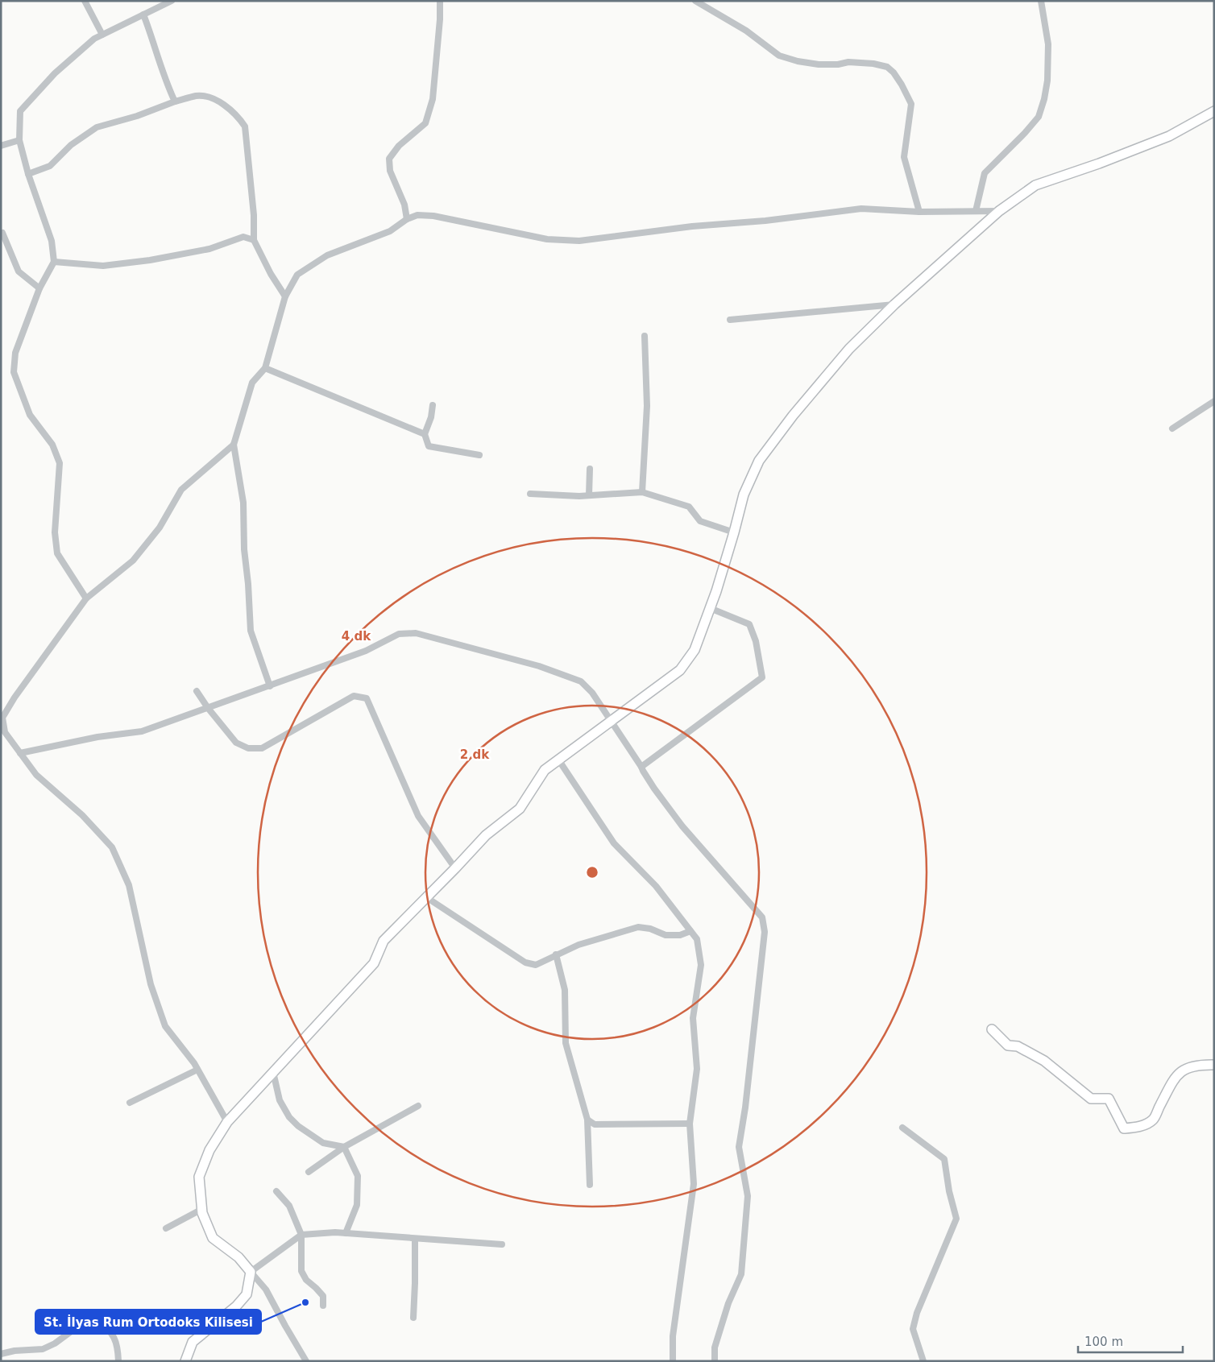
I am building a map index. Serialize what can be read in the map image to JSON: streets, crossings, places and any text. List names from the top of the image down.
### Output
{
  "places": ["St. İlyas Rum Ortodoks Kilisesi"],
  "scale_bar": "100 m",
  "rings": ["4 dk", "2 dk"]
}
